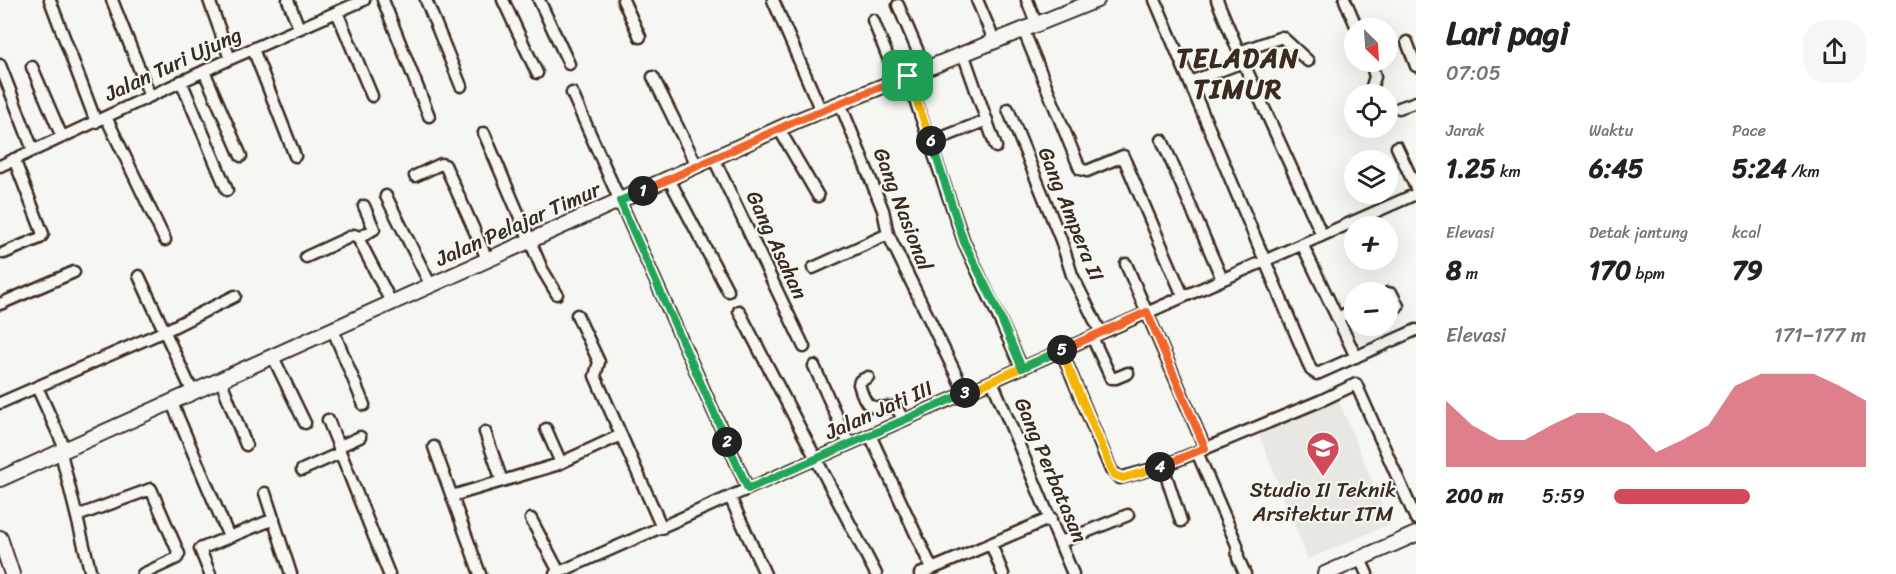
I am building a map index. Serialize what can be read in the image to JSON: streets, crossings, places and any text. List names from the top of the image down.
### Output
{
  "streets": {
    "street": [
      "Jalan Turi Ujung",
      "Gang Nasional",
      "Gang Ampera II",
      "Jalan Pelajar Timur",
      "Gang Asahan",
      "Jalan Jati III",
      "Gang Perbatasan"
    ]
  },
  "crossings": [
    ["Gang Nasional", "Jalan Pelajar Timur"],
    ["Gang Nasional", "Jalan Jati III"],
    ["Gang Ampera II", "Jalan Jati III"],
    ["Jalan Pelajar Timur", "Gang Asahan"],
    ["Jalan Jati III", "Gang Perbatasan"]
  ],
  "districts": ["TELADAN TIMUR"],
  "places": {
    "school or university": ["Studio II Teknik Arsitektur ITM"]
  },
  "north": "bottom right",
  "page": {
    "heading": ["Lari pagi", "07:05"],
    "map_buttons": ["+", "−"],
    "stats": [
      ["Jarak", "1.25 km"],
      ["Waktu", "6:45"],
      ["Pace", "5:24 /km"],
      ["Elevasi", "8 m"],
      ["Detak jantung", "170 bpm"],
      ["kcal", "79"]
    ],
    "pins": [
      "6",
      "1",
      "5",
      "3",
      "2",
      "4"
    ],
    "chart": ["Elevasi", "171–177 m"],
    "list": [
      {
        "name": "200 m",
        "note": "5:59"
      }
    ]
  }
}
